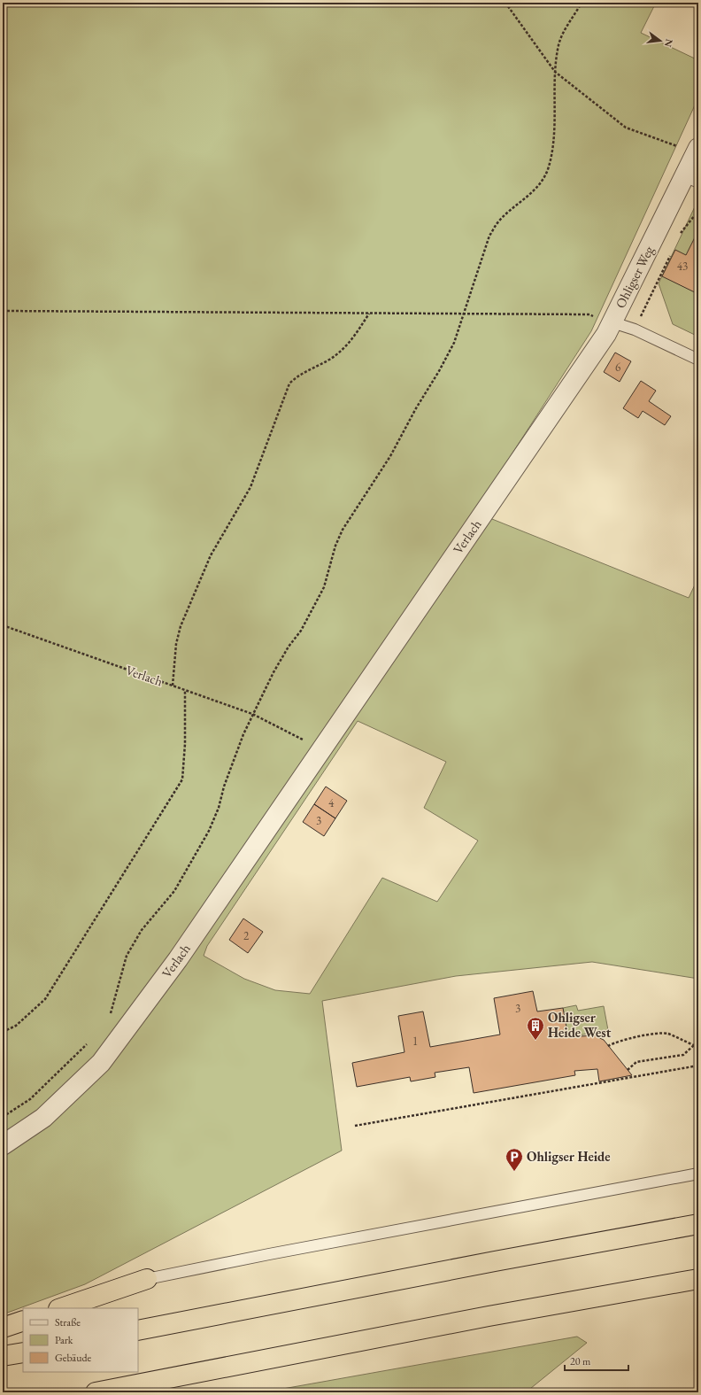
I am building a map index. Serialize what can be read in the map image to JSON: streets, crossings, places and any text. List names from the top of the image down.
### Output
{
  "streets": {
    "street": ["Ohligser Weg", "Verlach"]
  },
  "crossings": [
    ["Ohligser Weg", "Verlach"]
  ],
  "places": {
    "building": ["Ohligser Heide West"],
    "parking": ["Ohligser Heide"]
  },
  "house_numbers": [
    "43",
    "6",
    "4",
    "3",
    "2",
    "3",
    "1"
  ],
  "legend": ["Straße", "Park", "Gebäude"],
  "scale_bar": "20 m",
  "north": "right"
}
